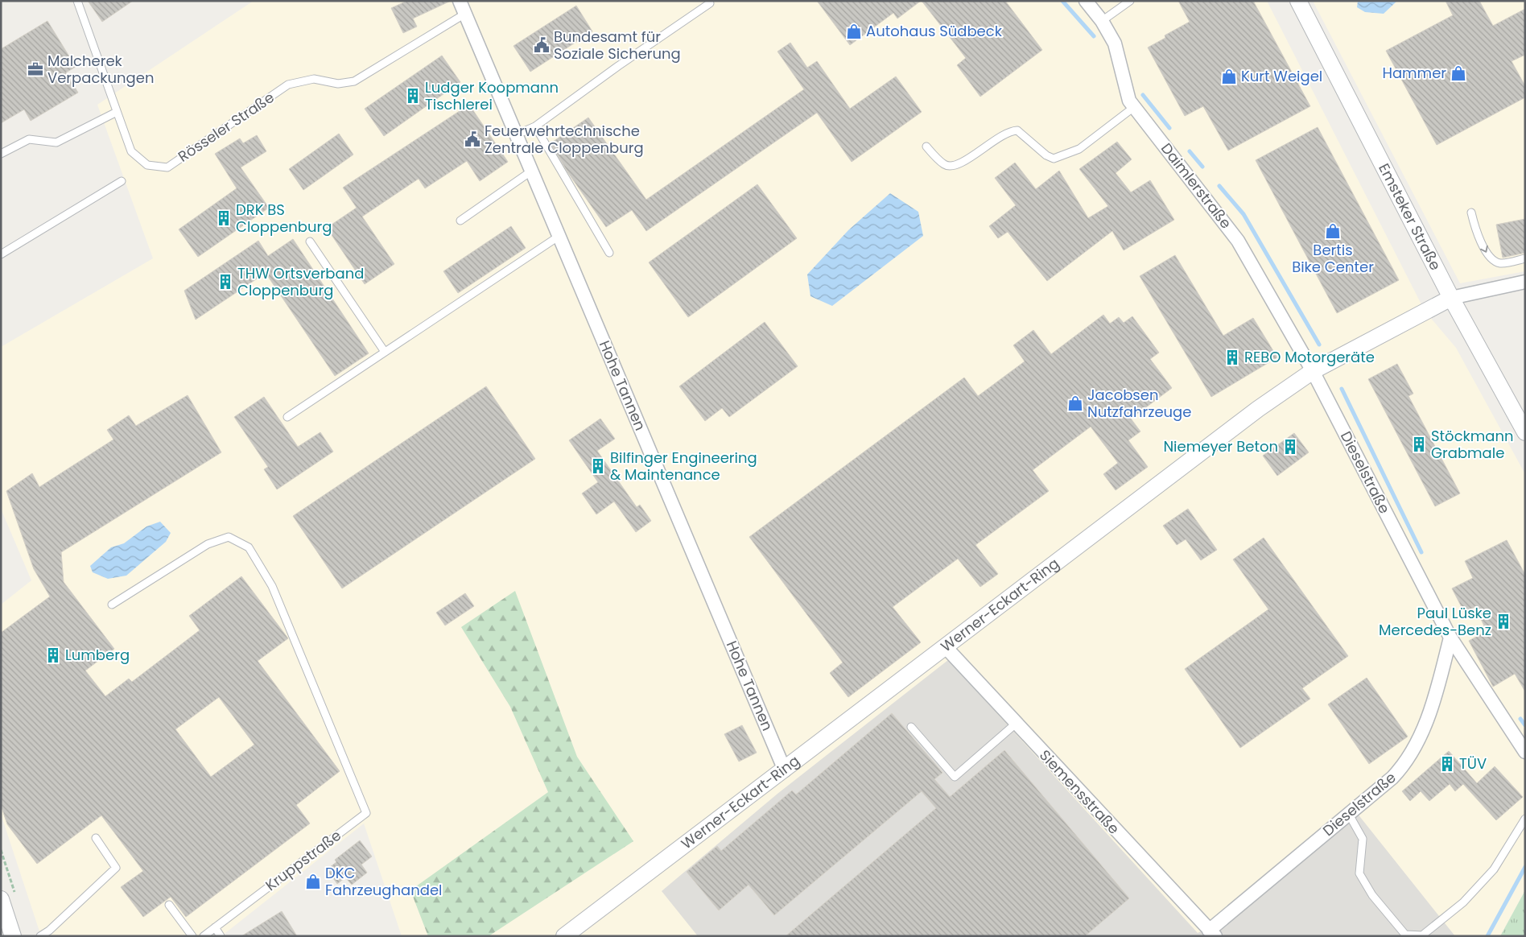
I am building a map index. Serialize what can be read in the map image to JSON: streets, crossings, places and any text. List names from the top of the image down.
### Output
{
  "streets": {
    "street": [
      "Daimlerstraße",
      "Emsteker Straße",
      "Hohe Tannen",
      "Dieselstraße",
      "Werner-Eckart-Ring",
      "Siemensstraße"
    ],
    "lane": ["Rösseler Straße", "Kruppstraße"]
  },
  "crossings": [
    ["Rösseler Straße", "Hohe Tannen"],
    ["Daimlerstraße", "Dieselstraße"],
    ["Daimlerstraße", "Werner-Eckart-Ring"],
    ["Emsteker Straße", "Werner-Eckart-Ring"],
    ["Hohe Tannen", "Werner-Eckart-Ring"],
    ["Dieselstraße", "Werner-Eckart-Ring"],
    ["Dieselstraße", "Siemensstraße"],
    ["Werner-Eckart-Ring", "Siemensstraße"]
  ],
  "places": {
    "shop": [
      "Autohaus Südbeck",
      "Hammer",
      "Kurt Weigel",
      "Bertis Bike Center",
      "Jacobsen Nutzfahrzeuge",
      "DKC Fahrzeughandel"
    ],
    "public building": ["Bundesamt für Soziale Sicherung", "Feuerwehrtechnische Zentrale Cloppenburg"],
    "office": ["Malcherek Verpackungen"],
    "building": [
      "Ludger Koopmann Tischlerei",
      "DRK BS Cloppenburg",
      "THW Ortsverband Cloppenburg",
      "REBO Motorgeräte",
      "Stöckmann Grabmale",
      "Niemeyer Beton",
      "Bilfinger Engineering & Maintenance",
      "Paul Lüske Mercedes-Benz",
      "Lumberg",
      "TÜV"
    ]
  }
}
